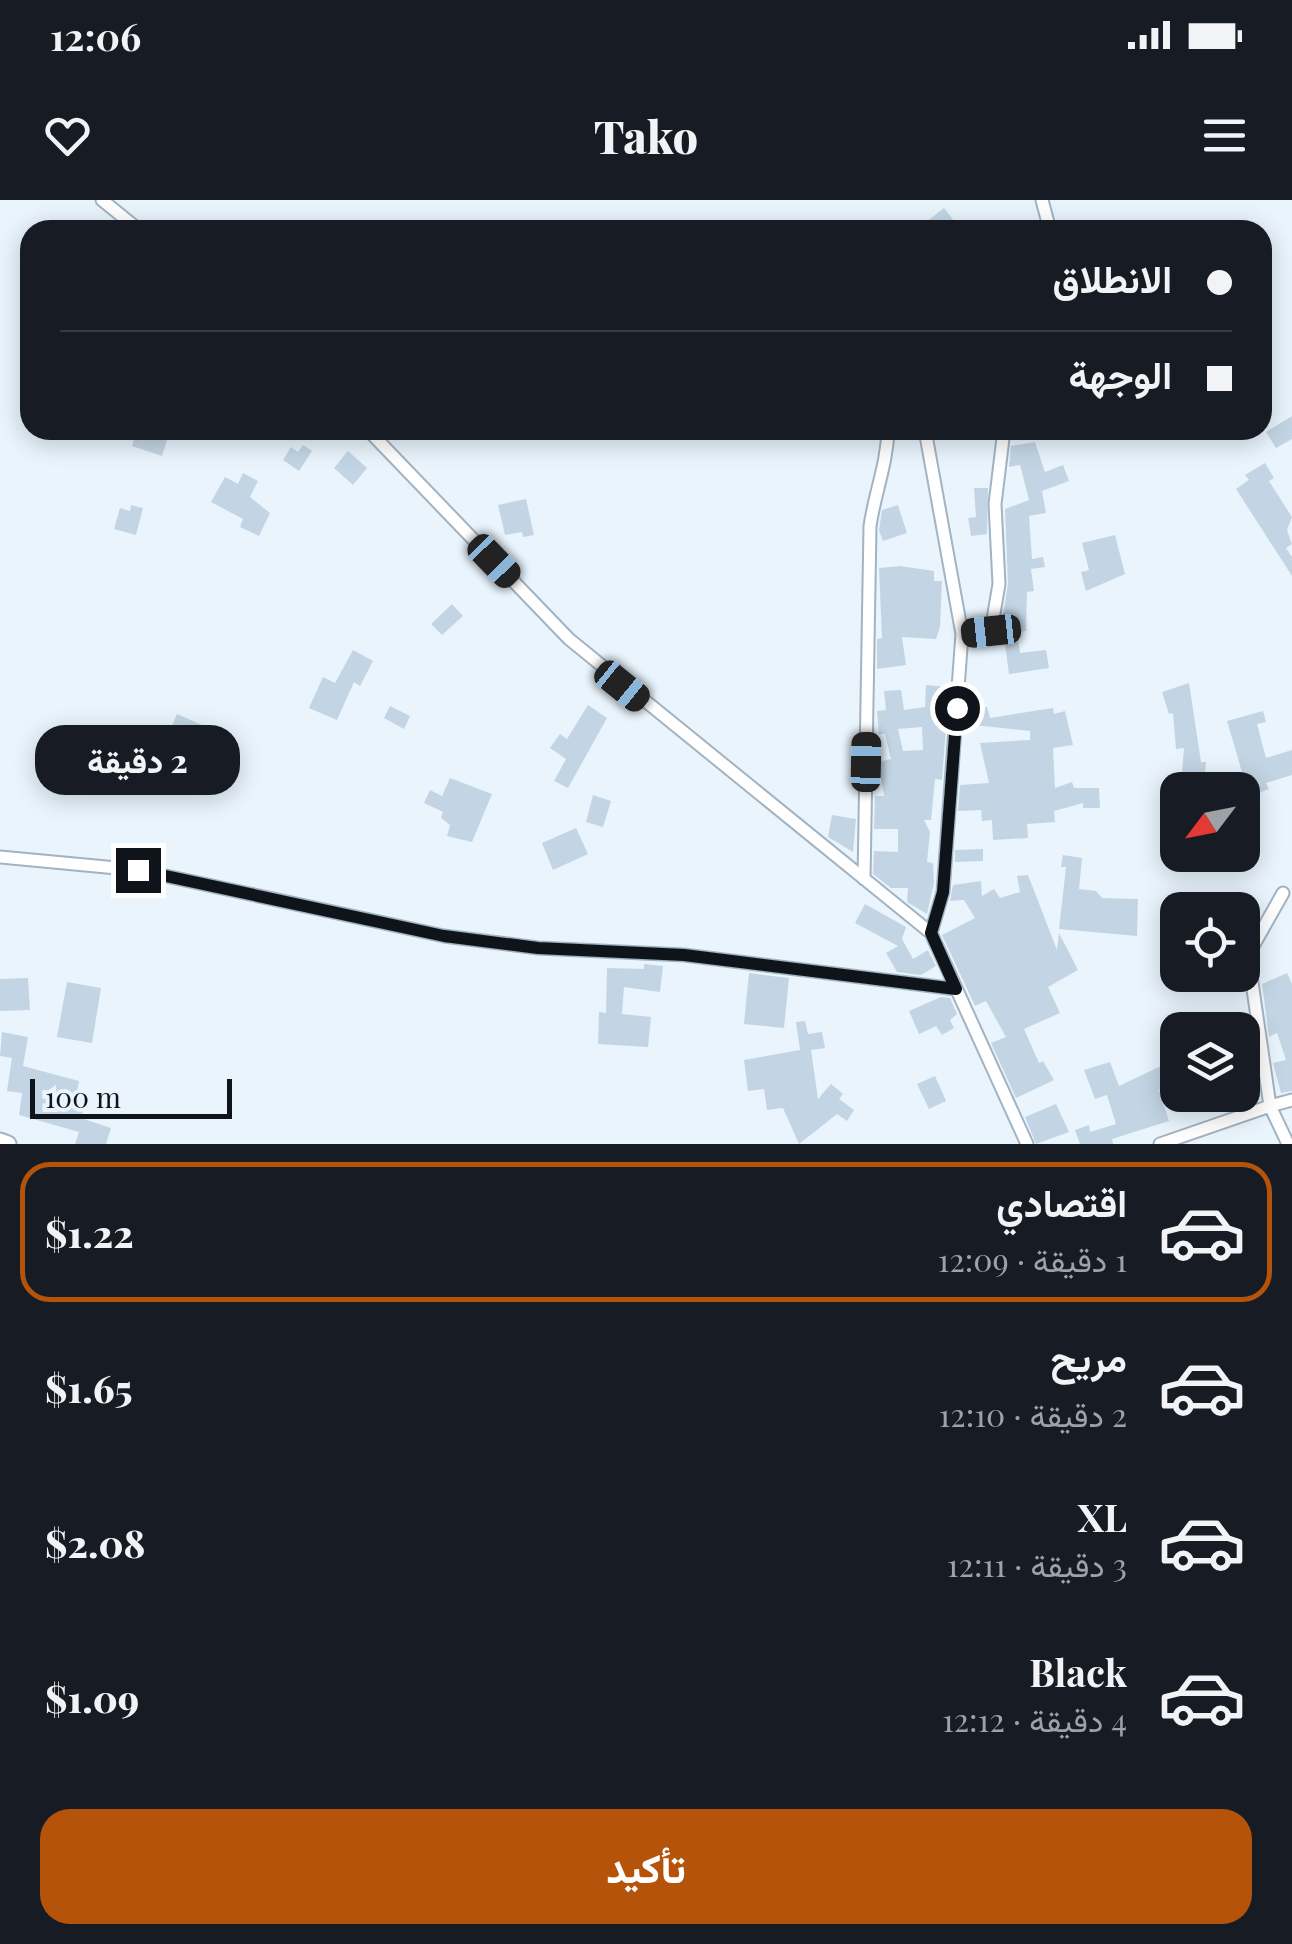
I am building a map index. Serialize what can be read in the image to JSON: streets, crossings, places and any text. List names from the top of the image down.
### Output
{
  "scale_bar": "100 m",
  "north": "bottom left",
  "page": {
    "status": "12:06",
    "header": "Tako",
    "banner": ["الانطلاق", "الوجهة"],
    "bubble": "2 دقيقة",
    "scale": "100 m",
    "list": [
      {
        "name": "اقتصادي",
        "note": "1 دقيقة · 12:09",
        "value": "$1.22"
      },
      {
        "name": "مريح",
        "note": "2 دقيقة · 12:10",
        "value": "$1.65"
      },
      {
        "name": "XL",
        "note": "3 دقيقة · 12:11",
        "value": "$2.08"
      },
      {
        "name": "Black",
        "note": "4 دقيقة · 12:12",
        "value": "$1.09"
      }
    ],
    "buttons": "تأكيد"
  }
}
